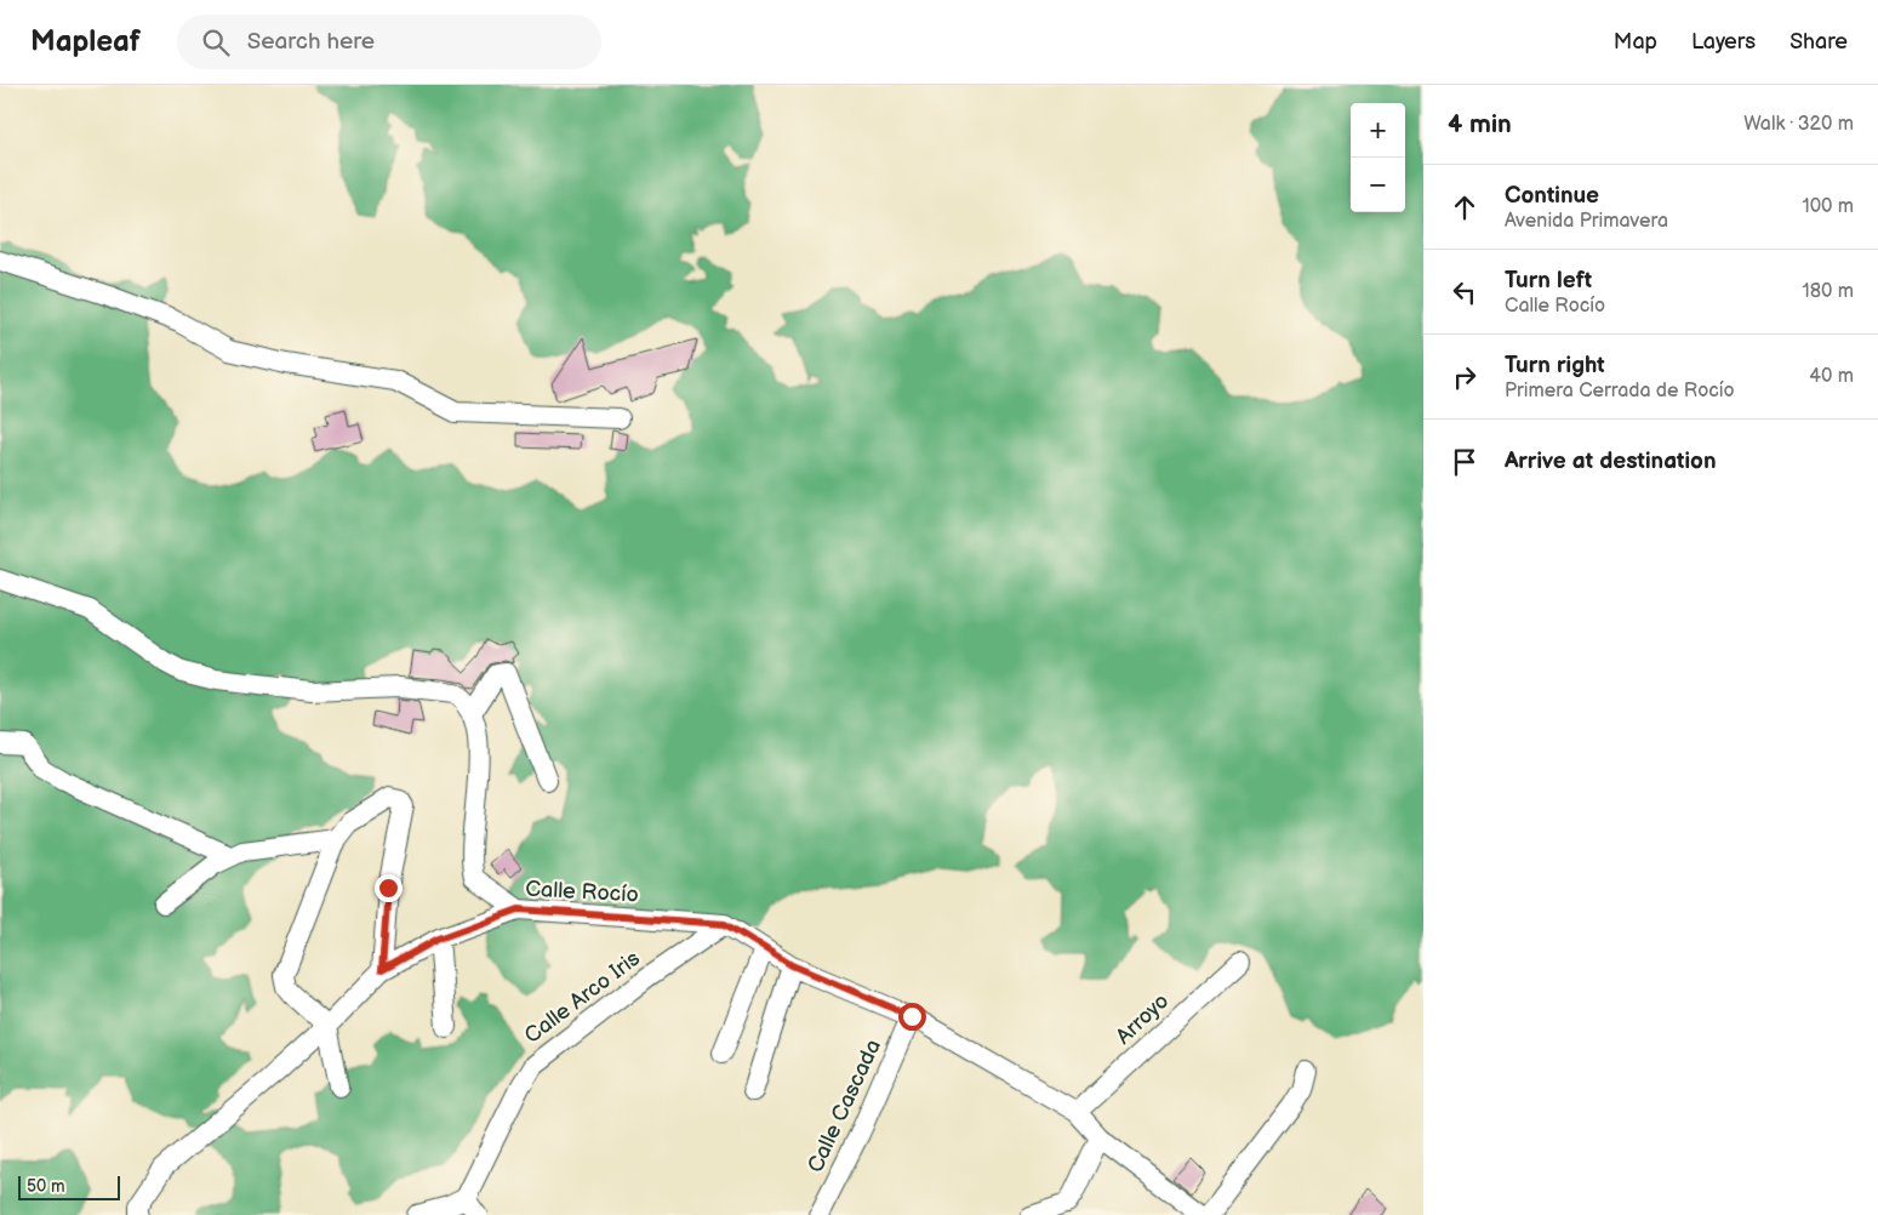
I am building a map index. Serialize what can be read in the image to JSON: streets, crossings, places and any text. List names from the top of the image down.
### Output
{
  "streets": {
    "street": [
      "Calle Rocío",
      "Calle Arco Iris",
      "Arroyo",
      "Calle Cascada"
    ]
  },
  "crossings": [
    ["Calle Rocío", "Calle Arco Iris"]
  ],
  "scale_bar": "50 m",
  "page": {
    "header": "Mapleaf",
    "search": "Search here",
    "nav": ["Map", "Layers", "Share"],
    "heading": ["4 min", "Walk · 320 m"],
    "map_buttons": ["+", "−"],
    "list": [
      ["Continue", "Avenida Primavera", "100 m"],
      ["Turn left", "Calle Rocío", "180 m"],
      ["Turn right", "Primera Cerrada de Rocío", "40 m"],
      "Arrive at destination"
    ],
    "scale": "50 m"
  }
}
